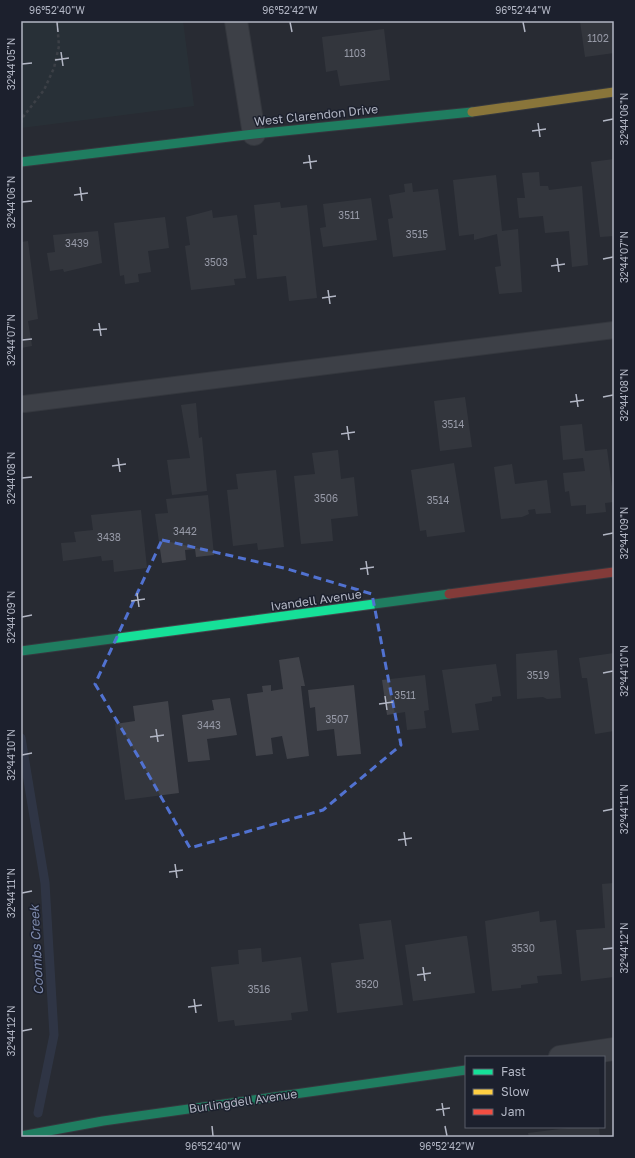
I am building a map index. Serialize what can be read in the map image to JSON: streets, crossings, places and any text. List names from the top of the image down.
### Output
{
  "streets": {
    "street": ["West Clarendon Drive", "Ivandell Avenue", "Burlingdell Avenue"]
  },
  "water": ["Coombs Creek"],
  "house_numbers": [
    "1102",
    "1103",
    "3511",
    "3515",
    "3439",
    "3503",
    "3514",
    "3506",
    "3514",
    "3442",
    "3438",
    "3519",
    "3511",
    "3507",
    "3443",
    "3530",
    "3520",
    "3516"
  ],
  "legend": ["Fast", "Slow", "Jam"],
  "coordinates": [
    "96°52'40\"W",
    "96°52'42\"W",
    "96°52'44\"W",
    "32°44'05\"N",
    "32°44'06\"N",
    "32°44'07\"N",
    "32°44'08\"N",
    "32°44'09\"N",
    "32°44'10\"N",
    "32°44'11\"N",
    "32°44'12\"N"
  ]
}
